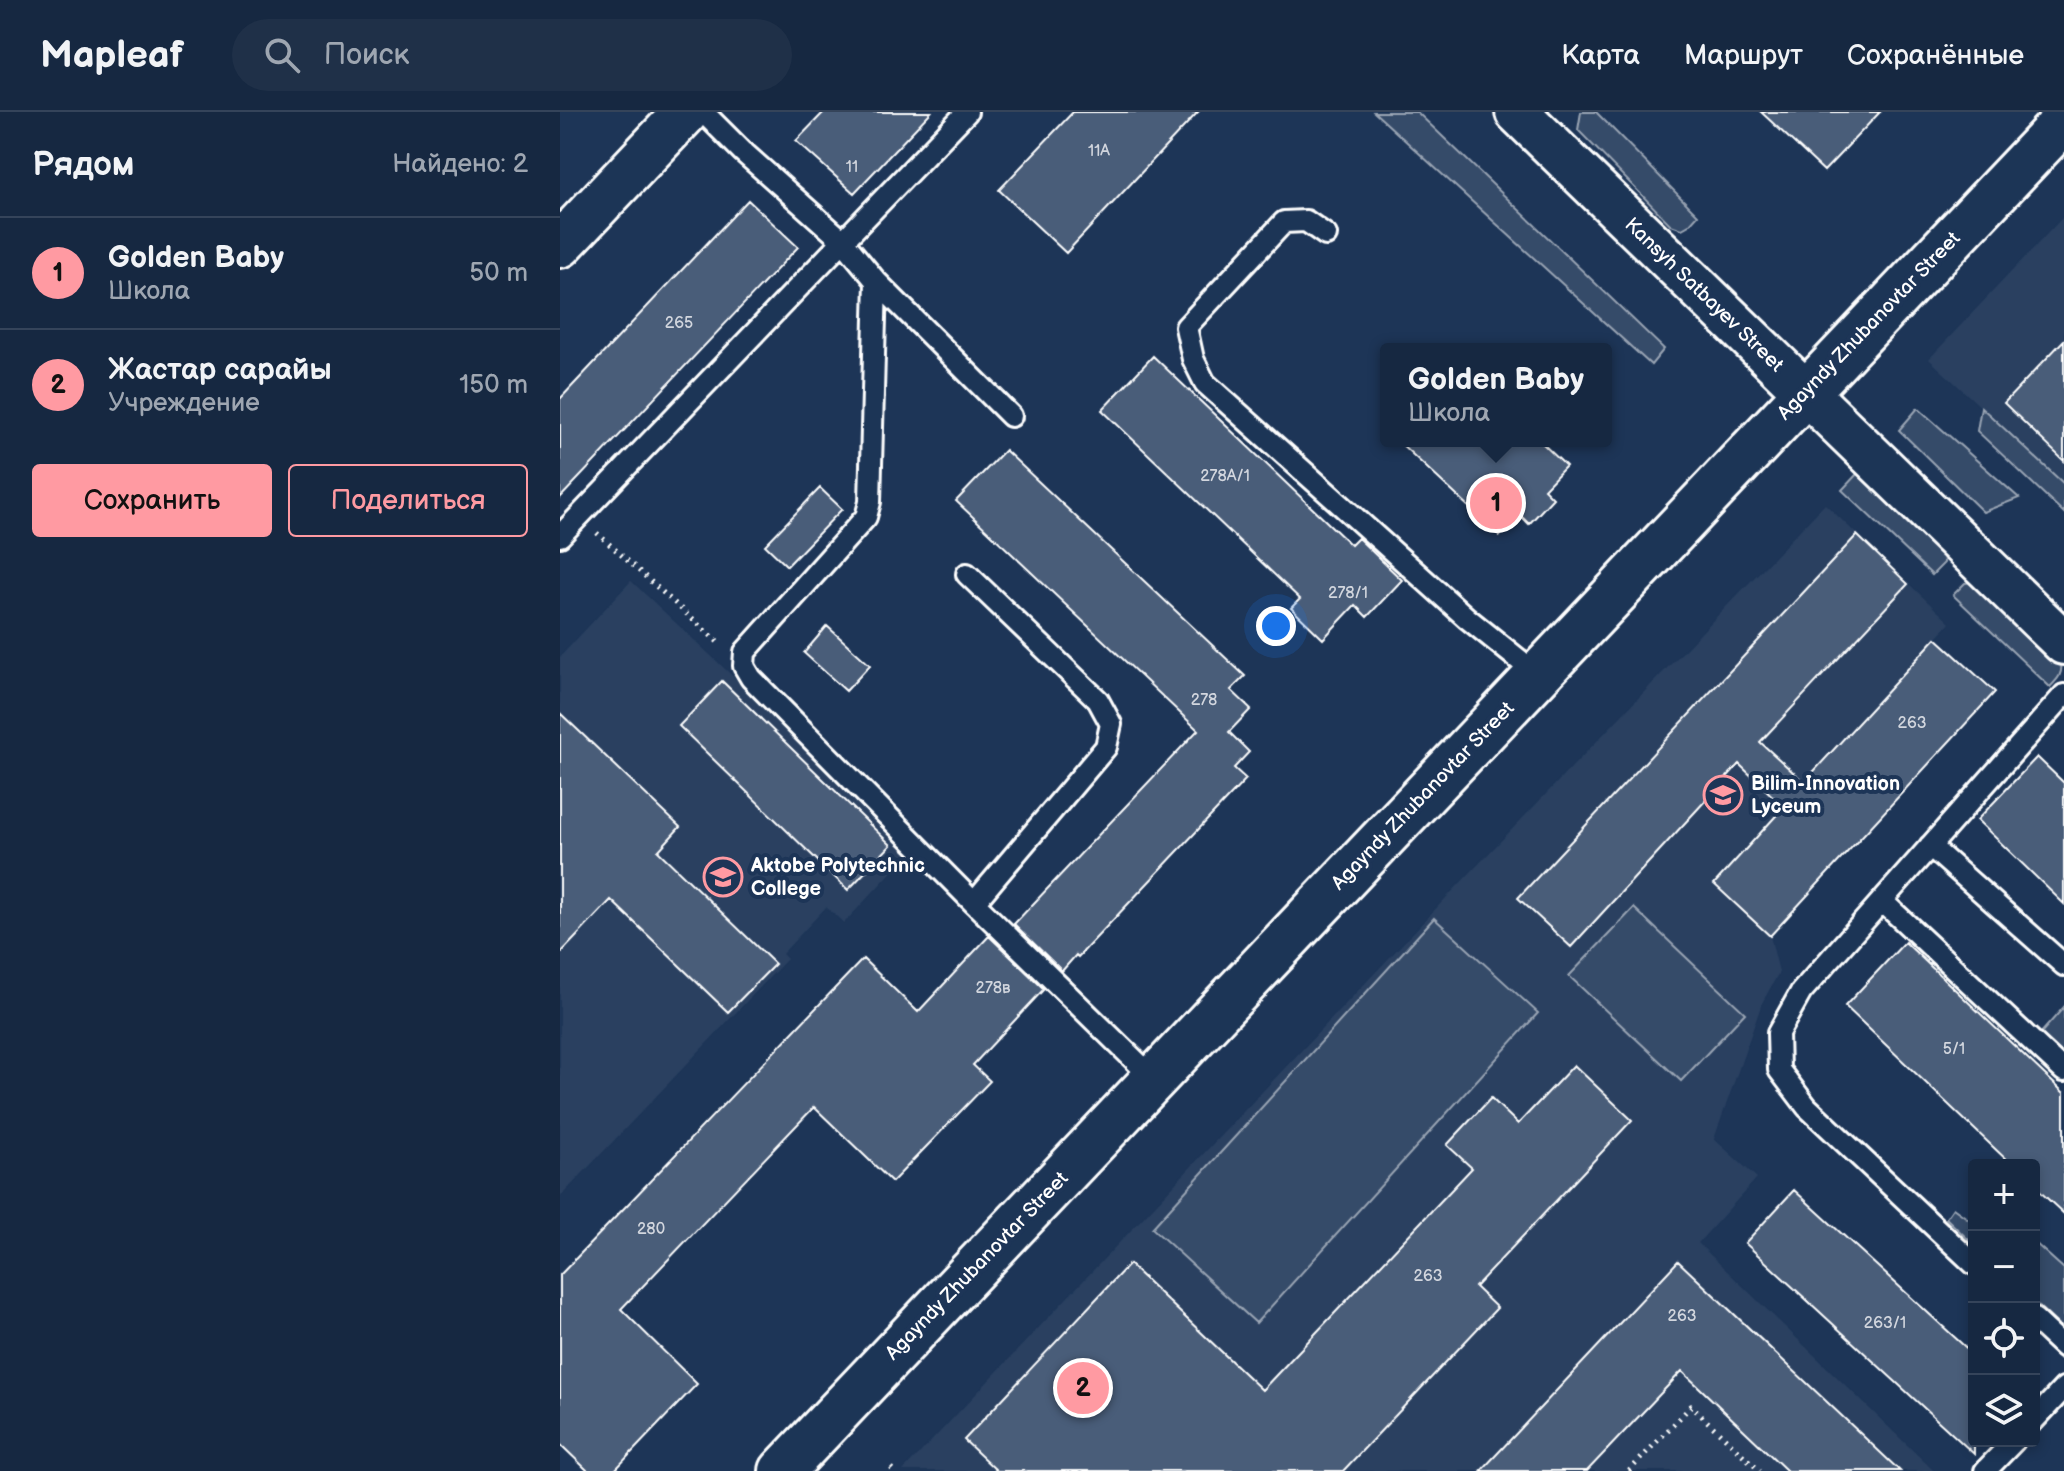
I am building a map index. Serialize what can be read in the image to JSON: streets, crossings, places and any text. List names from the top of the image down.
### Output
{
  "streets": {
    "street": ["Kansyh Satbayev Street", "Agayndy Zhubanovtar Street"]
  },
  "crossings": [
    ["Kansyh Satbayev Street", "Agayndy Zhubanovtar Street"]
  ],
  "places": {
    "school or university": ["Bilim-Innovation Lyceum", "Aktobe Polytechnic College"]
  },
  "house_numbers": [
    "11А",
    "11",
    "265",
    "278А/1",
    "278/1",
    "278",
    "263",
    "278в",
    "5/1",
    "280",
    "263",
    "263",
    "263/1"
  ],
  "page": {
    "header": "Mapleaf",
    "search": "Поиск",
    "nav": ["Карта", "Маршрут", "Сохранённые"],
    "heading": ["Рядом", "Найдено: 2"],
    "list": [
      {
        "mark": "1",
        "name": "Golden Baby",
        "note": "Школа",
        "value": "50 m"
      },
      {
        "mark": "2",
        "name": "Жастар сарайы",
        "note": "Учреждение",
        "value": "150 m"
      }
    ],
    "popup": ["Golden Baby", "Школа"],
    "buttons": ["Сохранить", "Поделиться"],
    "pins": ["1", "2"],
    "map_buttons": ["+", "−"]
  }
}
